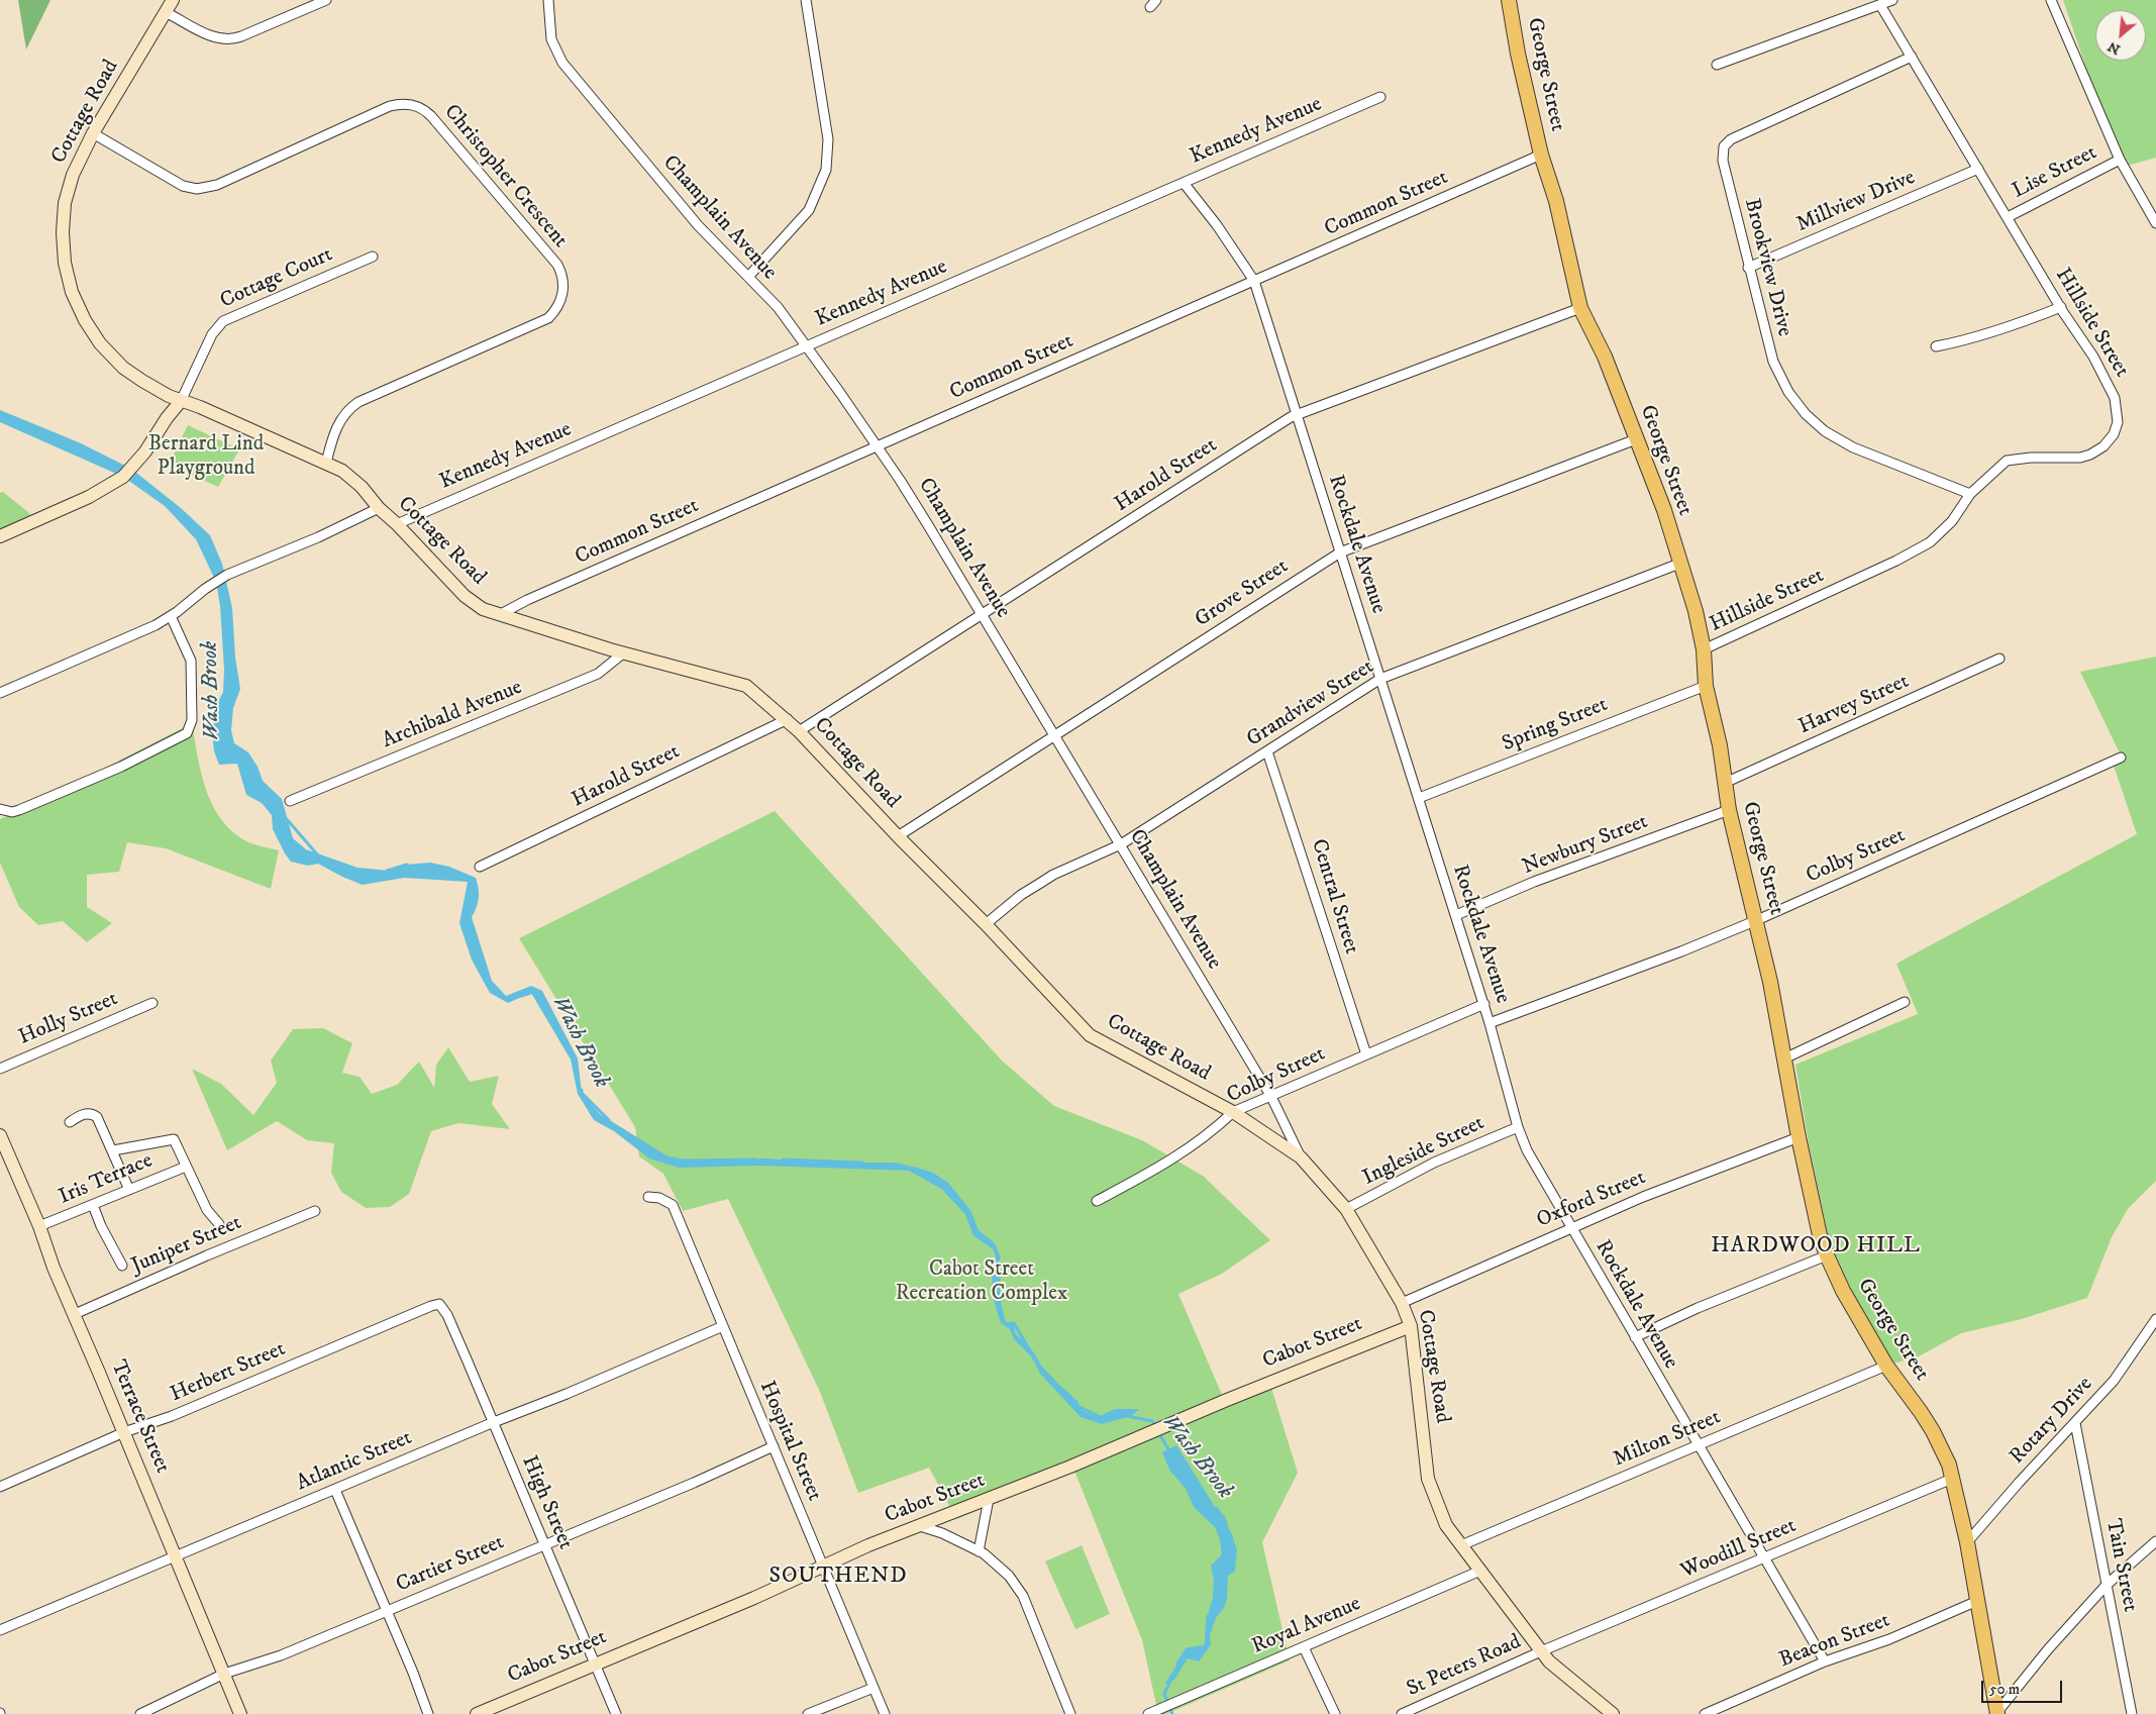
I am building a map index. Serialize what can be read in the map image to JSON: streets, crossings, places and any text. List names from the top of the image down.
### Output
{
  "streets": {
    "main road": ["George Street"],
    "street": [
      "Cottage Road",
      "Kennedy Avenue",
      "Lise Street",
      "Christopher Crescent",
      "Millview Drive",
      "Common Street",
      "Champlain Avenue",
      "Brookview Drive",
      "Cottage Court",
      "Hillside Street",
      "Harold Street",
      "Rockdale Avenue",
      "Grove Street",
      "Grandview Street",
      "Harvey Street",
      "Archibald Avenue",
      "Spring Street",
      "Newbury Street",
      "Colby Street",
      "Central Street",
      "Holly Street",
      "Ingleside Street",
      "Iris Terrace",
      "Oxford Street",
      "Juniper Street",
      "Cabot Street",
      "Herbert Street",
      "Terrace Street",
      "Rotary Drive",
      "Milton Street",
      "Hospital Street",
      "Atlantic Street",
      "High Street",
      "Woodill Street",
      "Cartier Street",
      "Tain Street",
      "Royal Avenue",
      "Beacon Street",
      "St Peters Road"
    ]
  },
  "crossings": [
    ["George Street", "Common Street"],
    ["George Street", "Hillside Street"],
    ["George Street", "Harold Street"],
    ["George Street", "Grove Street"],
    ["George Street", "Grandview Street"],
    ["George Street", "Harvey Street"],
    ["George Street", "Spring Street"],
    ["George Street", "Newbury Street"],
    ["George Street", "Colby Street"],
    ["George Street", "Oxford Street"],
    ["George Street", "Rotary Drive"],
    ["George Street", "Milton Street"],
    ["George Street", "Woodill Street"],
    ["George Street", "Beacon Street"],
    ["Cottage Road", "Kennedy Avenue"],
    ["Cottage Road", "Christopher Crescent"],
    ["Cottage Road", "Common Street"],
    ["Cottage Road", "Champlain Avenue"],
    ["Cottage Road", "Cottage Court"],
    ["Cottage Road", "Harold Street"],
    ["Cottage Road", "Grove Street"],
    ["Cottage Road", "Grandview Street"],
    ["Cottage Road", "Archibald Avenue"],
    ["Cottage Road", "Colby Street"],
    ["Cottage Road", "Ingleside Street"],
    ["Cottage Road", "Oxford Street"],
    ["Cottage Road", "Cabot Street"],
    ["Cottage Road", "Milton Street"],
    ["Cottage Road", "Woodill Street"],
    ["Cottage Road", "Royal Avenue"],
    ["Cottage Road", "St Peters Road"],
    ["Kennedy Avenue", "Champlain Avenue"],
    ["Kennedy Avenue", "Rockdale Avenue"],
    ["Lise Street", "Hillside Street"],
    ["Millview Drive", "Brookview Drive"],
    ["Millview Drive", "Hillside Street"],
    ["Common Street", "Champlain Avenue"],
    ["Common Street", "Rockdale Avenue"],
    ["Champlain Avenue", "Harold Street"],
    ["Champlain Avenue", "Grove Street"],
    ["Champlain Avenue", "Grandview Street"],
    ["Champlain Avenue", "Colby Street"],
    ["Brookview Drive", "Hillside Street"],
    ["Harold Street", "Rockdale Avenue"],
    ["Rockdale Avenue", "Grove Street"],
    ["Rockdale Avenue", "Grandview Street"],
    ["Rockdale Avenue", "Spring Street"],
    ["Rockdale Avenue", "Newbury Street"],
    ["Rockdale Avenue", "Colby Street"],
    ["Rockdale Avenue", "Ingleside Street"],
    ["Rockdale Avenue", "Oxford Street"],
    ["Rockdale Avenue", "Milton Street"],
    ["Rockdale Avenue", "Woodill Street"],
    ["Rockdale Avenue", "Beacon Street"],
    ["Grandview Street", "Central Street"],
    ["Colby Street", "Central Street"],
    ["Iris Terrace", "Terrace Street"],
    ["Juniper Street", "Terrace Street"],
    ["Cabot Street", "Hospital Street"],
    ["Cabot Street", "High Street"],
    ["Herbert Street", "Terrace Street"],
    ["Herbert Street", "High Street"],
    ["Terrace Street", "Atlantic Street"],
    ["Terrace Street", "Cartier Street"],
    ["Rotary Drive", "Tain Street"],
    ["Hospital Street", "Atlantic Street"],
    ["Hospital Street", "Cartier Street"],
    ["Atlantic Street", "High Street"],
    ["High Street", "Cartier Street"],
    ["Woodill Street", "St Peters Road"]
  ],
  "districts": ["HARDWOOD HILL", "SOUTHEND"],
  "water": ["Wash Brook"],
  "parks": ["Bernard Lind Playground", "Cabot Street Recreation Complex"],
  "scale_bar": "50 m",
  "north": "bottom left"
}
